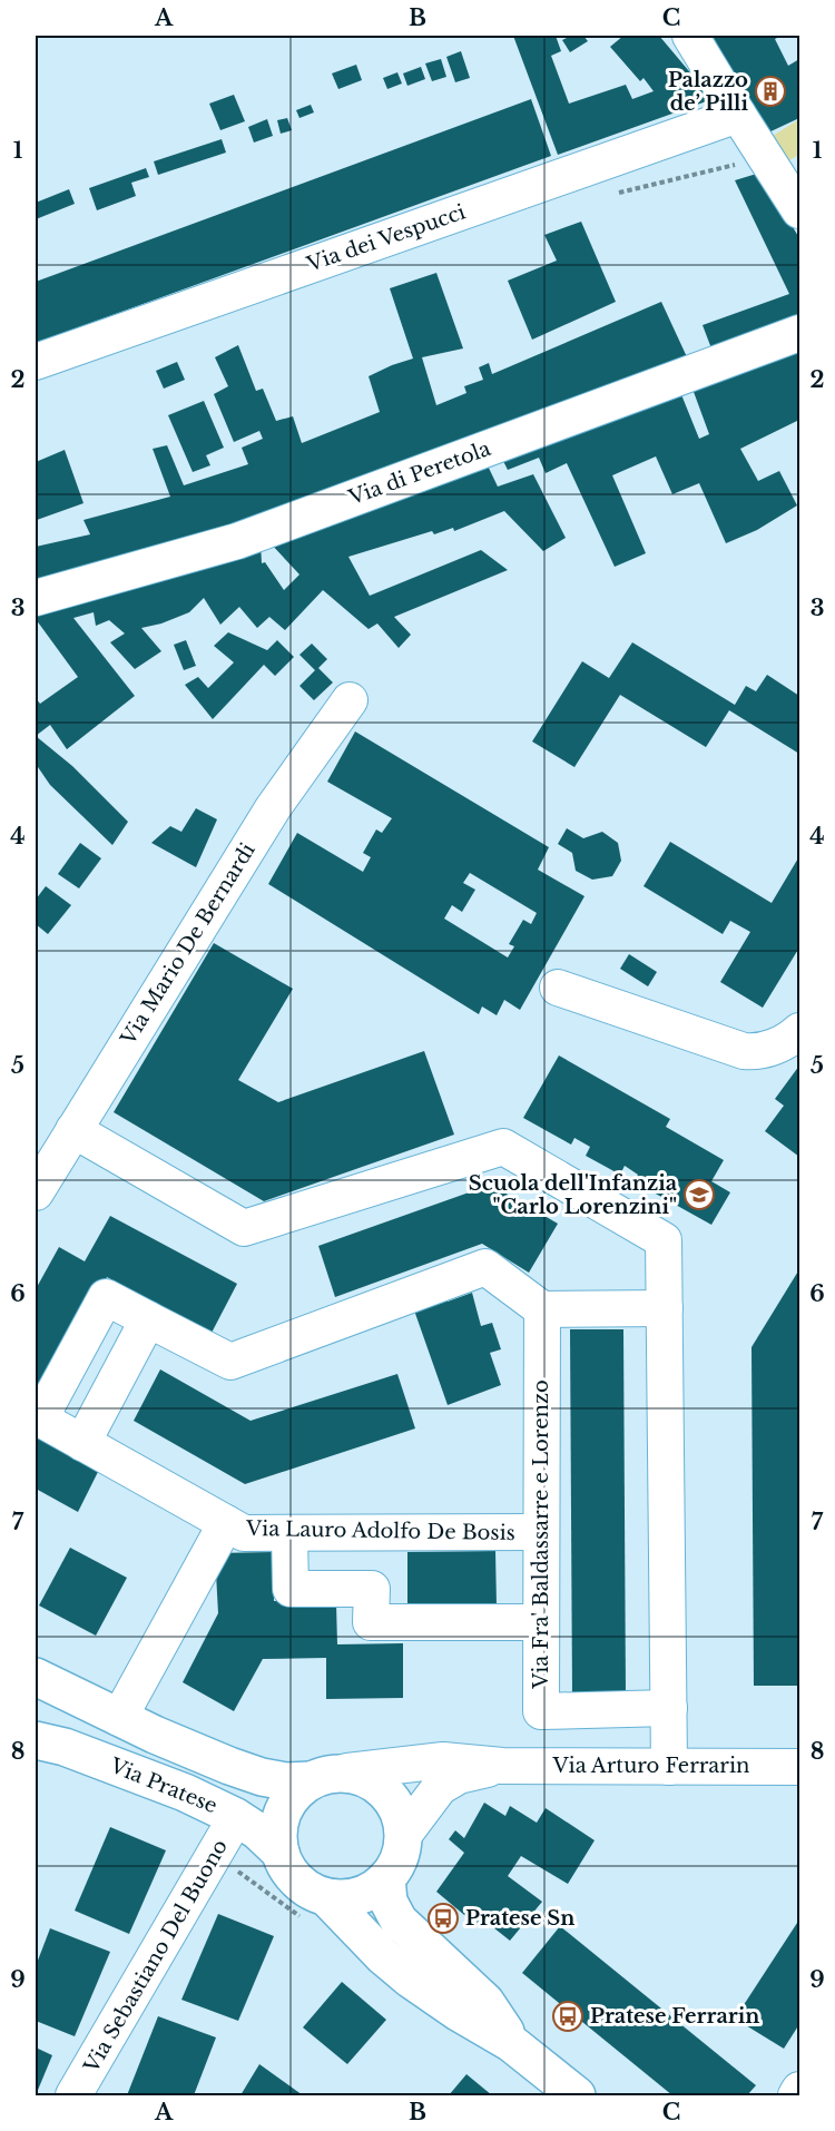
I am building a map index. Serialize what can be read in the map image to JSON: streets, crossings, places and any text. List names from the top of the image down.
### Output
{
  "streets": {
    "main road": ["Via Pratese"],
    "street": [
      "Via dei Vespucci",
      "Via di Peretola",
      "Via Mario De Bernardi",
      "Via Lauro Adolfo De Bosis",
      "Via Fra' Baldassarre e Lorenzo",
      "Via Arturo Ferrarin",
      "Via Sebastiano Del Buono"
    ]
  },
  "crossings": [
    ["Via Lauro Adolfo De Bosis", "Via Fra' Baldassarre e Lorenzo"],
    ["Via Arturo Ferrarin", "Via Pratese"],
    ["Via Pratese", "Via Sebastiano Del Buono"]
  ],
  "places": {
    "building": ["Palazzo de’ Pilli"],
    "school or university": ["Scuola dell'Infanzia \"Carlo Lorenzini\""],
    "bus stop": ["Pratese Sn", "Pratese Ferrarin"]
  },
  "grid": {
    "columns": ["A", "B", "C"],
    "rows": [
      "1",
      "2",
      "3",
      "4",
      "5",
      "6",
      "7",
      "8",
      "9"
    ]
  }
}
